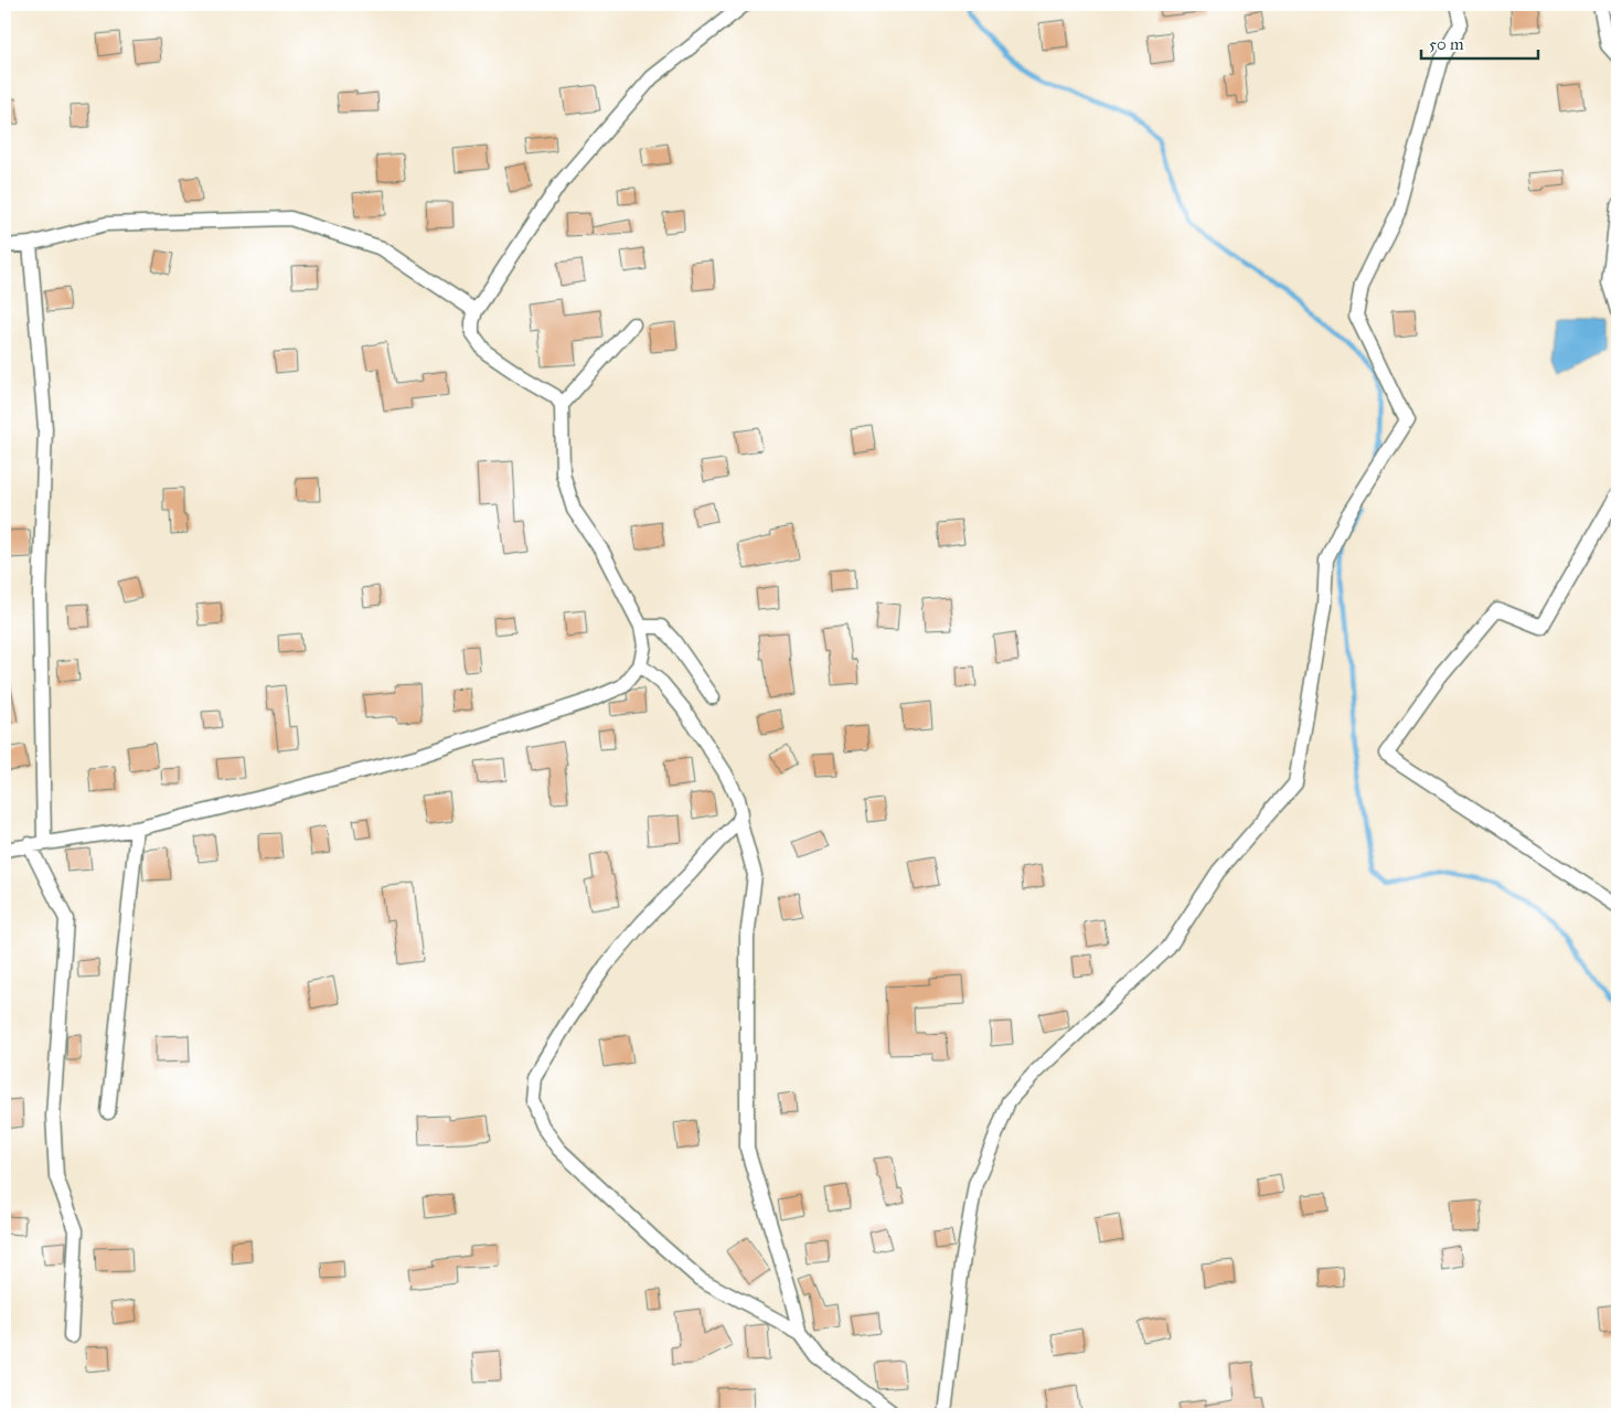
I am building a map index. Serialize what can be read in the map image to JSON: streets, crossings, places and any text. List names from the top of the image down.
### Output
{
  "scale_bar": "50 m"
}
